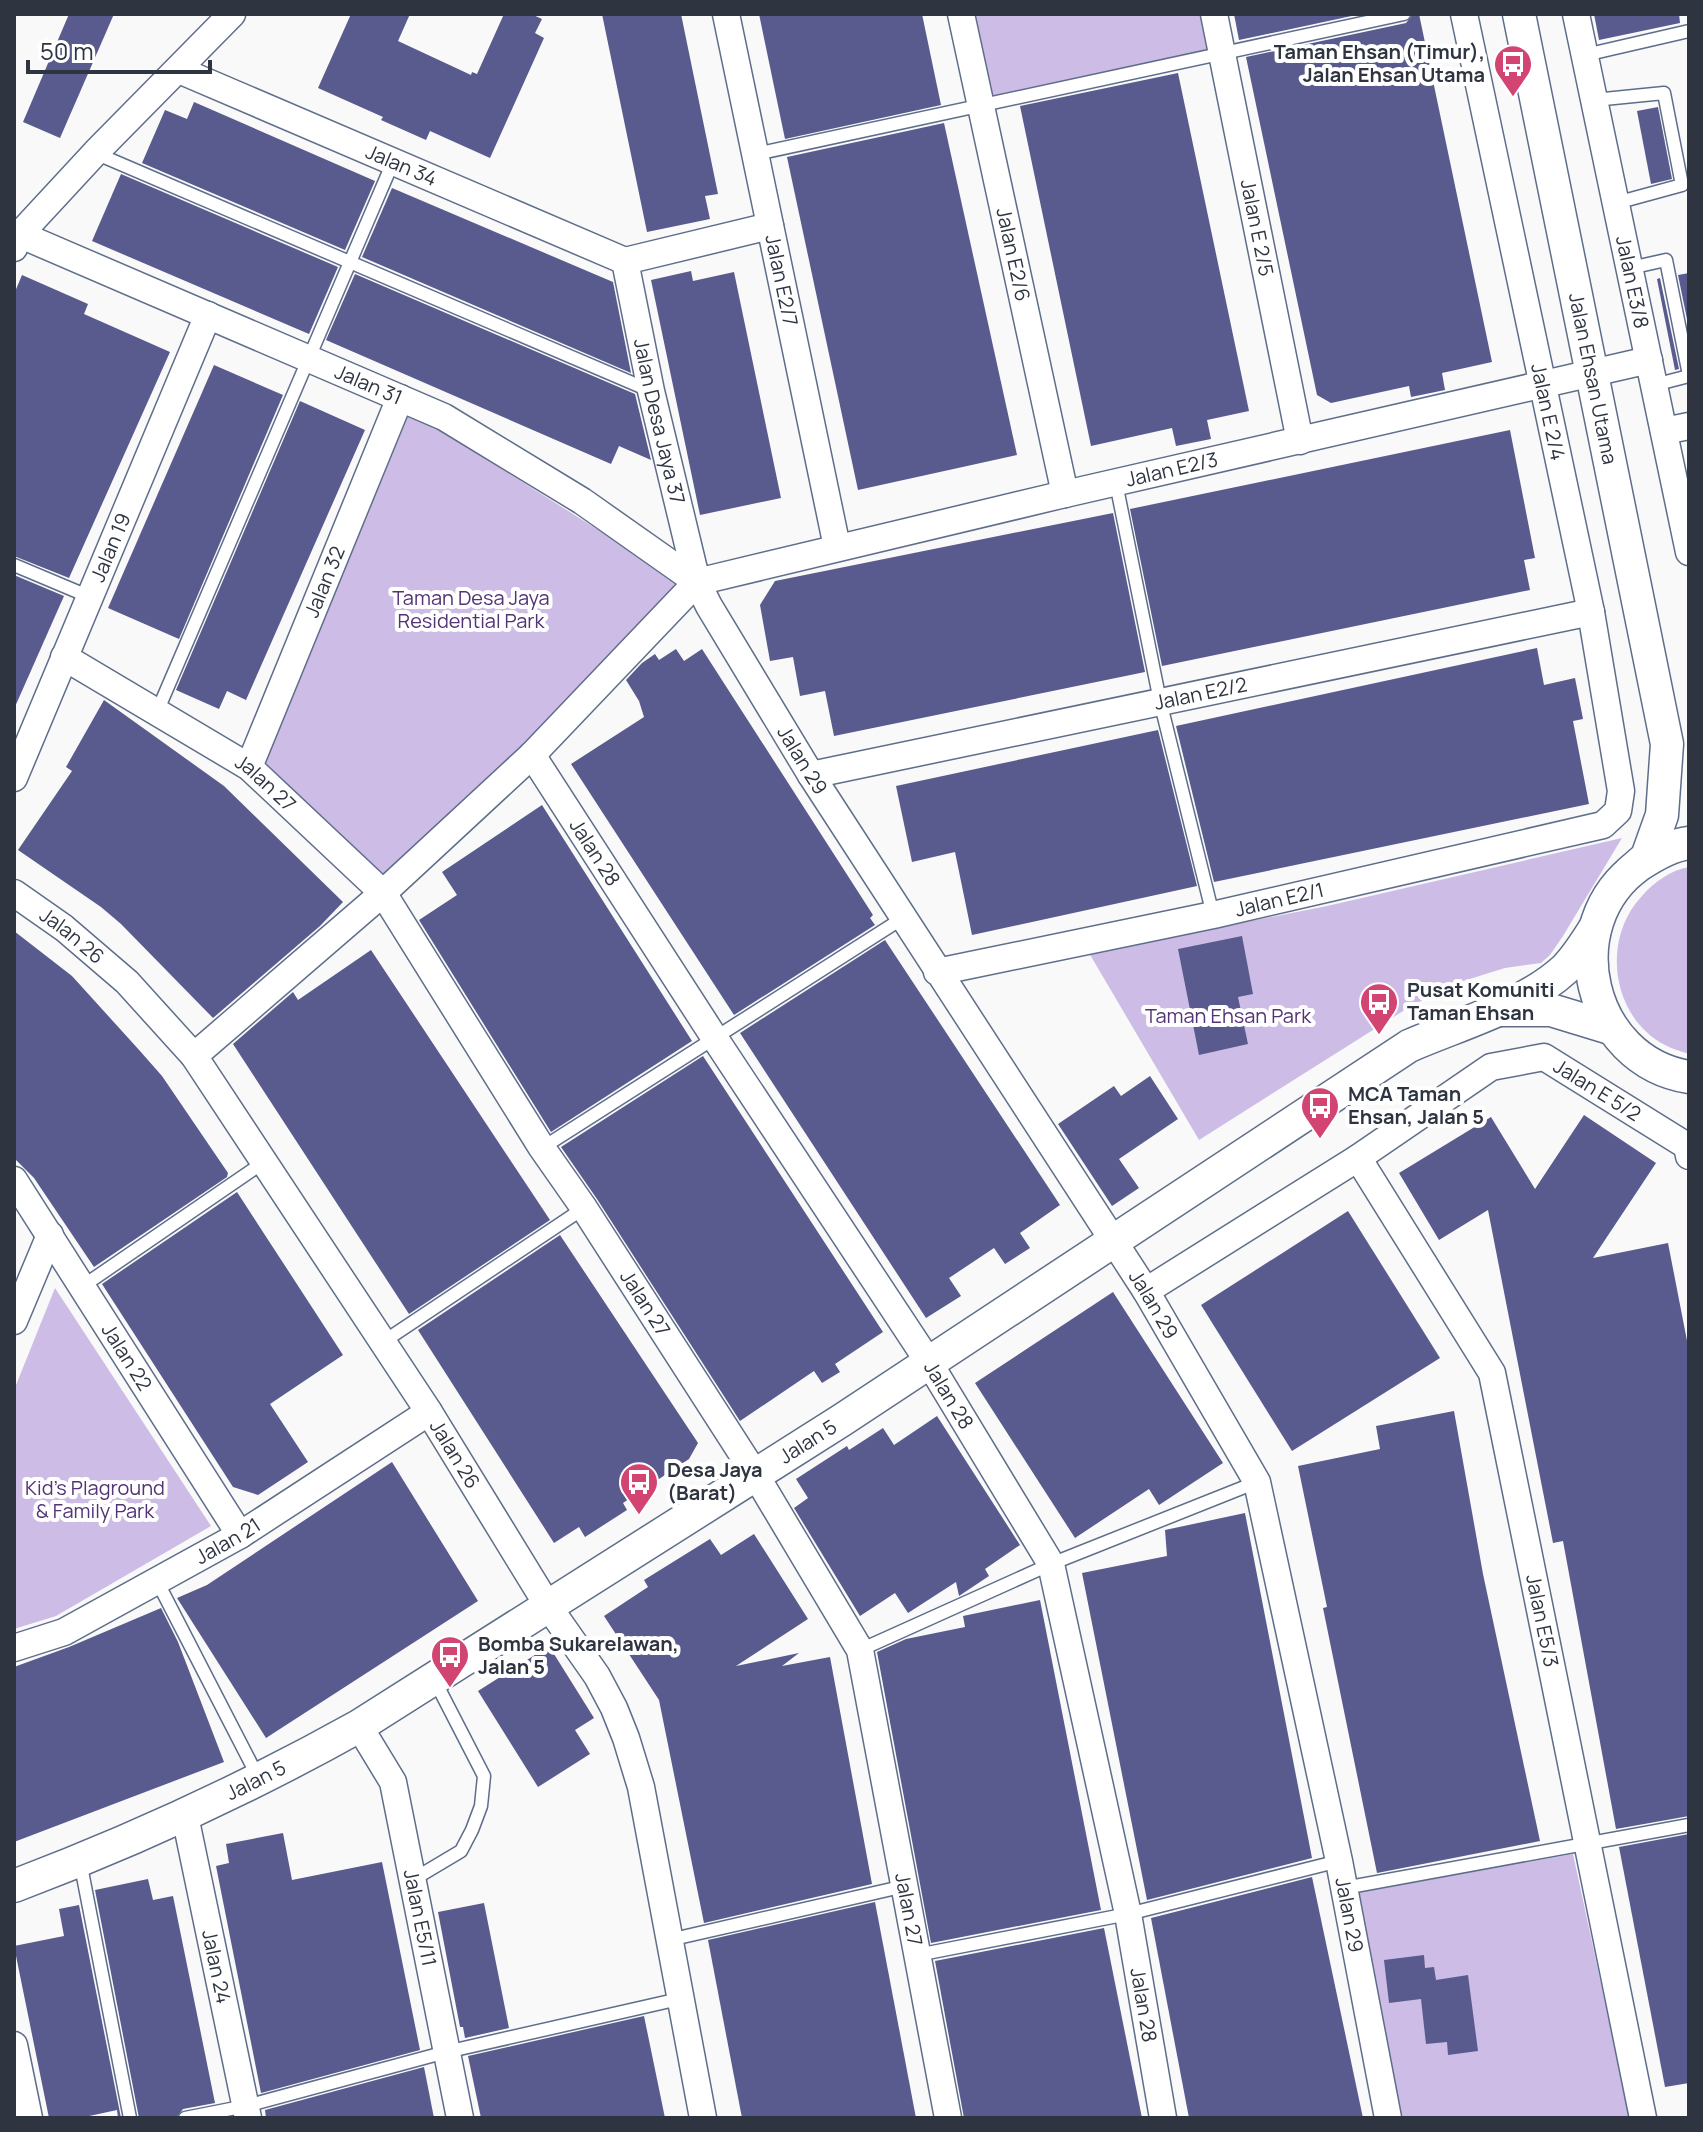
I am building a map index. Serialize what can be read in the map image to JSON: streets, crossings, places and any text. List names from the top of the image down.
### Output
{
  "streets": {
    "street": [
      "Jalan 34",
      "Jalan E 2/5",
      "Jalan E2/6",
      "Jalan E2/7",
      "Jalan E3/8",
      "Jalan Ehsan Utama",
      "Jalan 31",
      "Jalan E 2/4",
      "Jalan Desa Jaya 37",
      "Jalan E2/3",
      "Jalan 19",
      "Jalan 32",
      "Jalan E2/2",
      "Jalan 29",
      "Jalan 27",
      "Jalan 28",
      "Jalan E2/1",
      "Jalan 26",
      "Jalan E 5/2",
      "Jalan 22",
      "Jalan 5",
      "Jalan 21",
      "Jalan E5/3",
      "Jalan E5/11",
      "Jalan 24"
    ]
  },
  "crossings": [
    ["Jalan 34", "Jalan Desa Jaya 37"],
    ["Jalan E 2/5", "Jalan E2/3"],
    ["Jalan E2/6", "Jalan E2/3"],
    ["Jalan E2/7", "Jalan E2/3"],
    ["Jalan E3/8", "Jalan E2/3"],
    ["Jalan Ehsan Utama", "Jalan E2/3"],
    ["Jalan Ehsan Utama", "Jalan 5"],
    ["Jalan 31", "Jalan Desa Jaya 37"],
    ["Jalan 31", "Jalan E2/3"],
    ["Jalan 31", "Jalan 19"],
    ["Jalan 31", "Jalan 32"],
    ["Jalan 31", "Jalan 29"],
    ["Jalan E 2/4", "Jalan E2/3"],
    ["Jalan E 2/4", "Jalan E2/2"],
    ["Jalan E 2/4", "Jalan E2/1"],
    ["Jalan Desa Jaya 37", "Jalan E2/3"],
    ["Jalan Desa Jaya 37", "Jalan 29"],
    ["Jalan E2/3", "Jalan 29"],
    ["Jalan 19", "Jalan 27"],
    ["Jalan 32", "Jalan 27"],
    ["Jalan E2/2", "Jalan 29"],
    ["Jalan 29", "Jalan E2/1"],
    ["Jalan 29", "Jalan 5"],
    ["Jalan 27", "Jalan 5"],
    ["Jalan 28", "Jalan 5"],
    ["Jalan 26", "Jalan 5"],
    ["Jalan 26", "Jalan 21"],
    ["Jalan E 5/2", "Jalan E5/3"],
    ["Jalan 22", "Jalan 21"],
    ["Jalan 5", "Jalan E5/11"],
    ["Jalan 5", "Jalan 24"]
  ],
  "parks": ["Taman Desa Jaya Residential Park", "Taman Ehsan Park", "Kid's Plaground & Family Park"],
  "places": {
    "bus stop": [
      "Taman Ehsan (Timur), Jalan Ehsan Utama",
      "Pusat Komuniti Taman Ehsan",
      "MCA Taman Ehsan, Jalan 5",
      "Desa Jaya (Barat)",
      "Bomba Sukarelawan, Jalan 5"
    ]
  },
  "scale_bar": "50 m"
}
